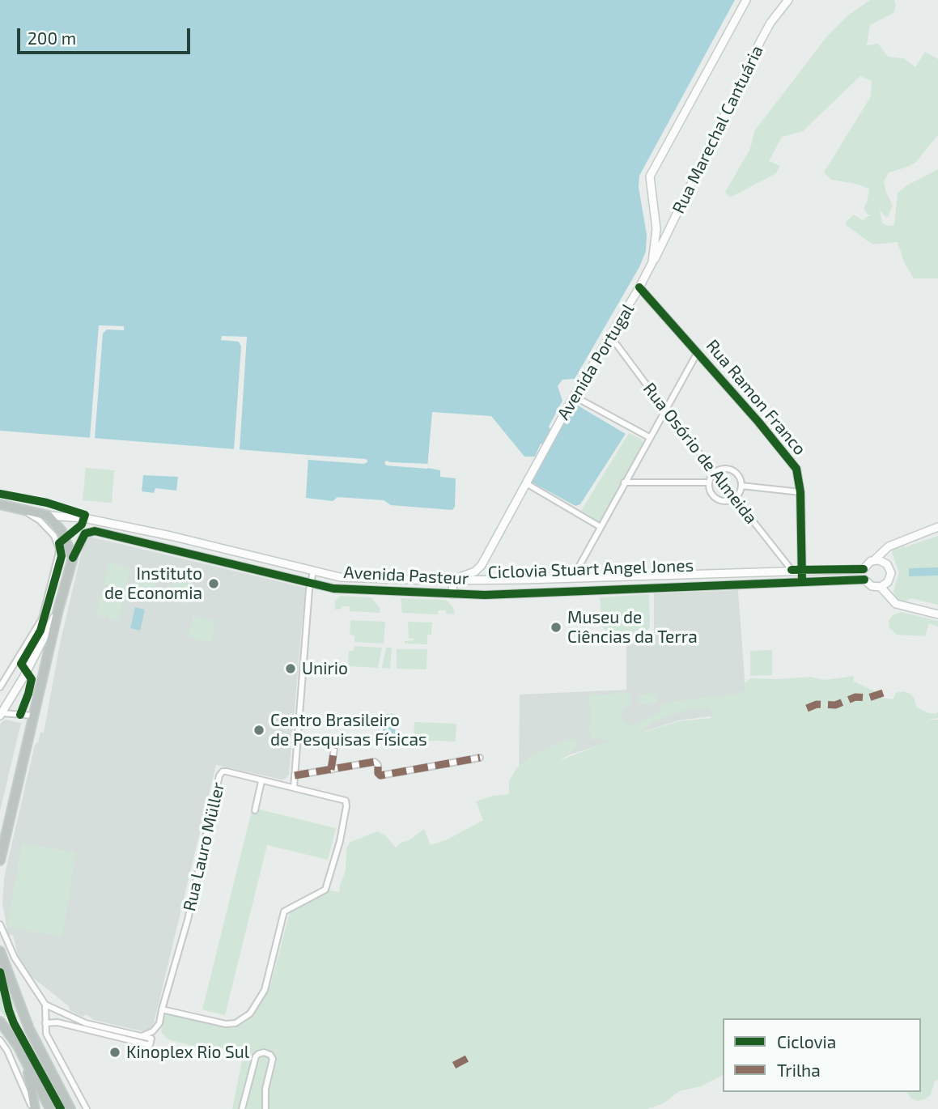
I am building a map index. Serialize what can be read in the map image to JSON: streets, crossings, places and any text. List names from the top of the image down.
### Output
{
  "streets": {
    "highway": ["Avenida Pasteur"],
    "street": [
      "Rua Marechal Cantuária",
      "Avenida Portugal",
      "Rua Ramon Franco",
      "Rua Osório de Almeida",
      "Rua Lauro Müller"
    ],
    "cycle path": ["Ciclovia Stuart Angel Jones"]
  },
  "crossings": [
    ["Rua Marechal Cantuária", "Avenida Portugal"],
    ["Avenida Portugal", "Rua Ramon Franco"],
    ["Avenida Portugal", "Rua Osório de Almeida"],
    ["Avenida Portugal", "Avenida Pasteur"],
    ["Rua Ramon Franco", "Avenida Pasteur"],
    ["Rua Osório de Almeida", "Avenida Pasteur"]
  ],
  "places": [
    "Instituto de Economia",
    "Museu de Ciências da Terra",
    "Unirio",
    "Centro Brasileiro de Pesquisas Físicas",
    "Kinoplex Rio Sul"
  ],
  "legend": ["Ciclovia", "Trilha"],
  "scale_bar": "200 m"
}
